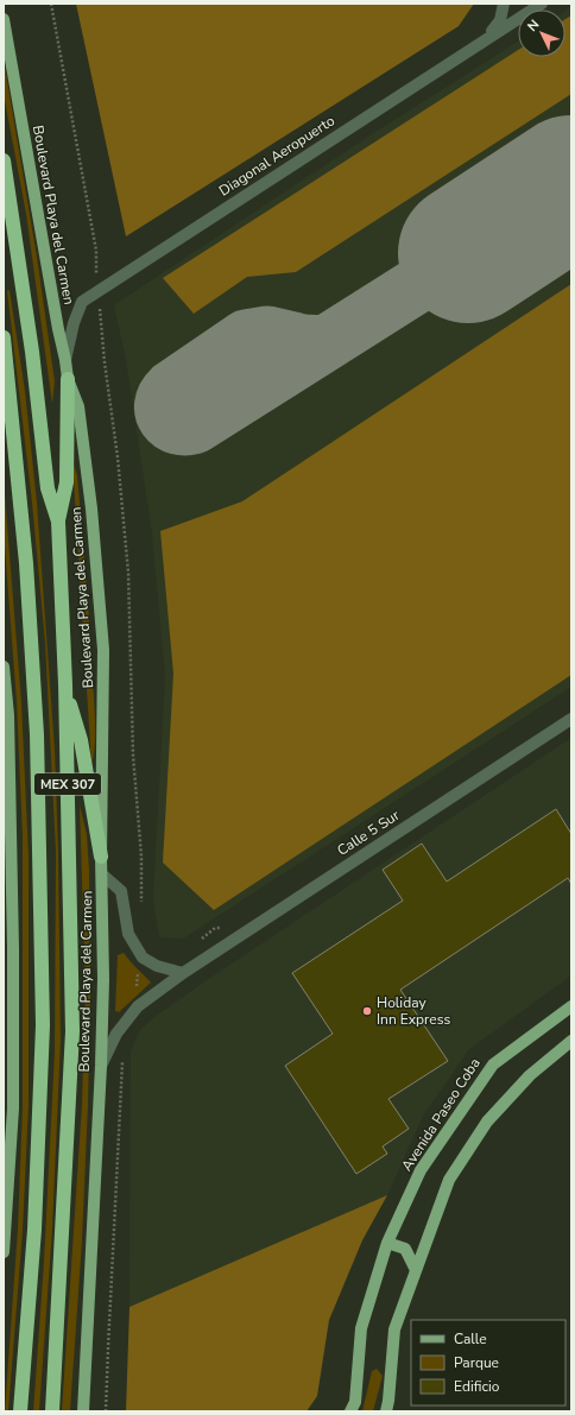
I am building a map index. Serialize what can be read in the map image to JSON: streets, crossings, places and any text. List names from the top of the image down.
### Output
{
  "streets": {
    "highway": ["MEX 307"],
    "main road": ["Boulevard Playa del Carmen", "Avenida Paseo Coba"],
    "street": ["Diagonal Aeropuerto", "Calle 5 Sur"]
  },
  "crossings": [
    ["Diagonal Aeropuerto", "Boulevard Playa del Carmen"],
    ["Boulevard Playa del Carmen", "Calle 5 Sur"]
  ],
  "places": ["Holiday Inn Express"],
  "legend": ["Calle", "Parque", "Edificio"],
  "north": "top left"
}
